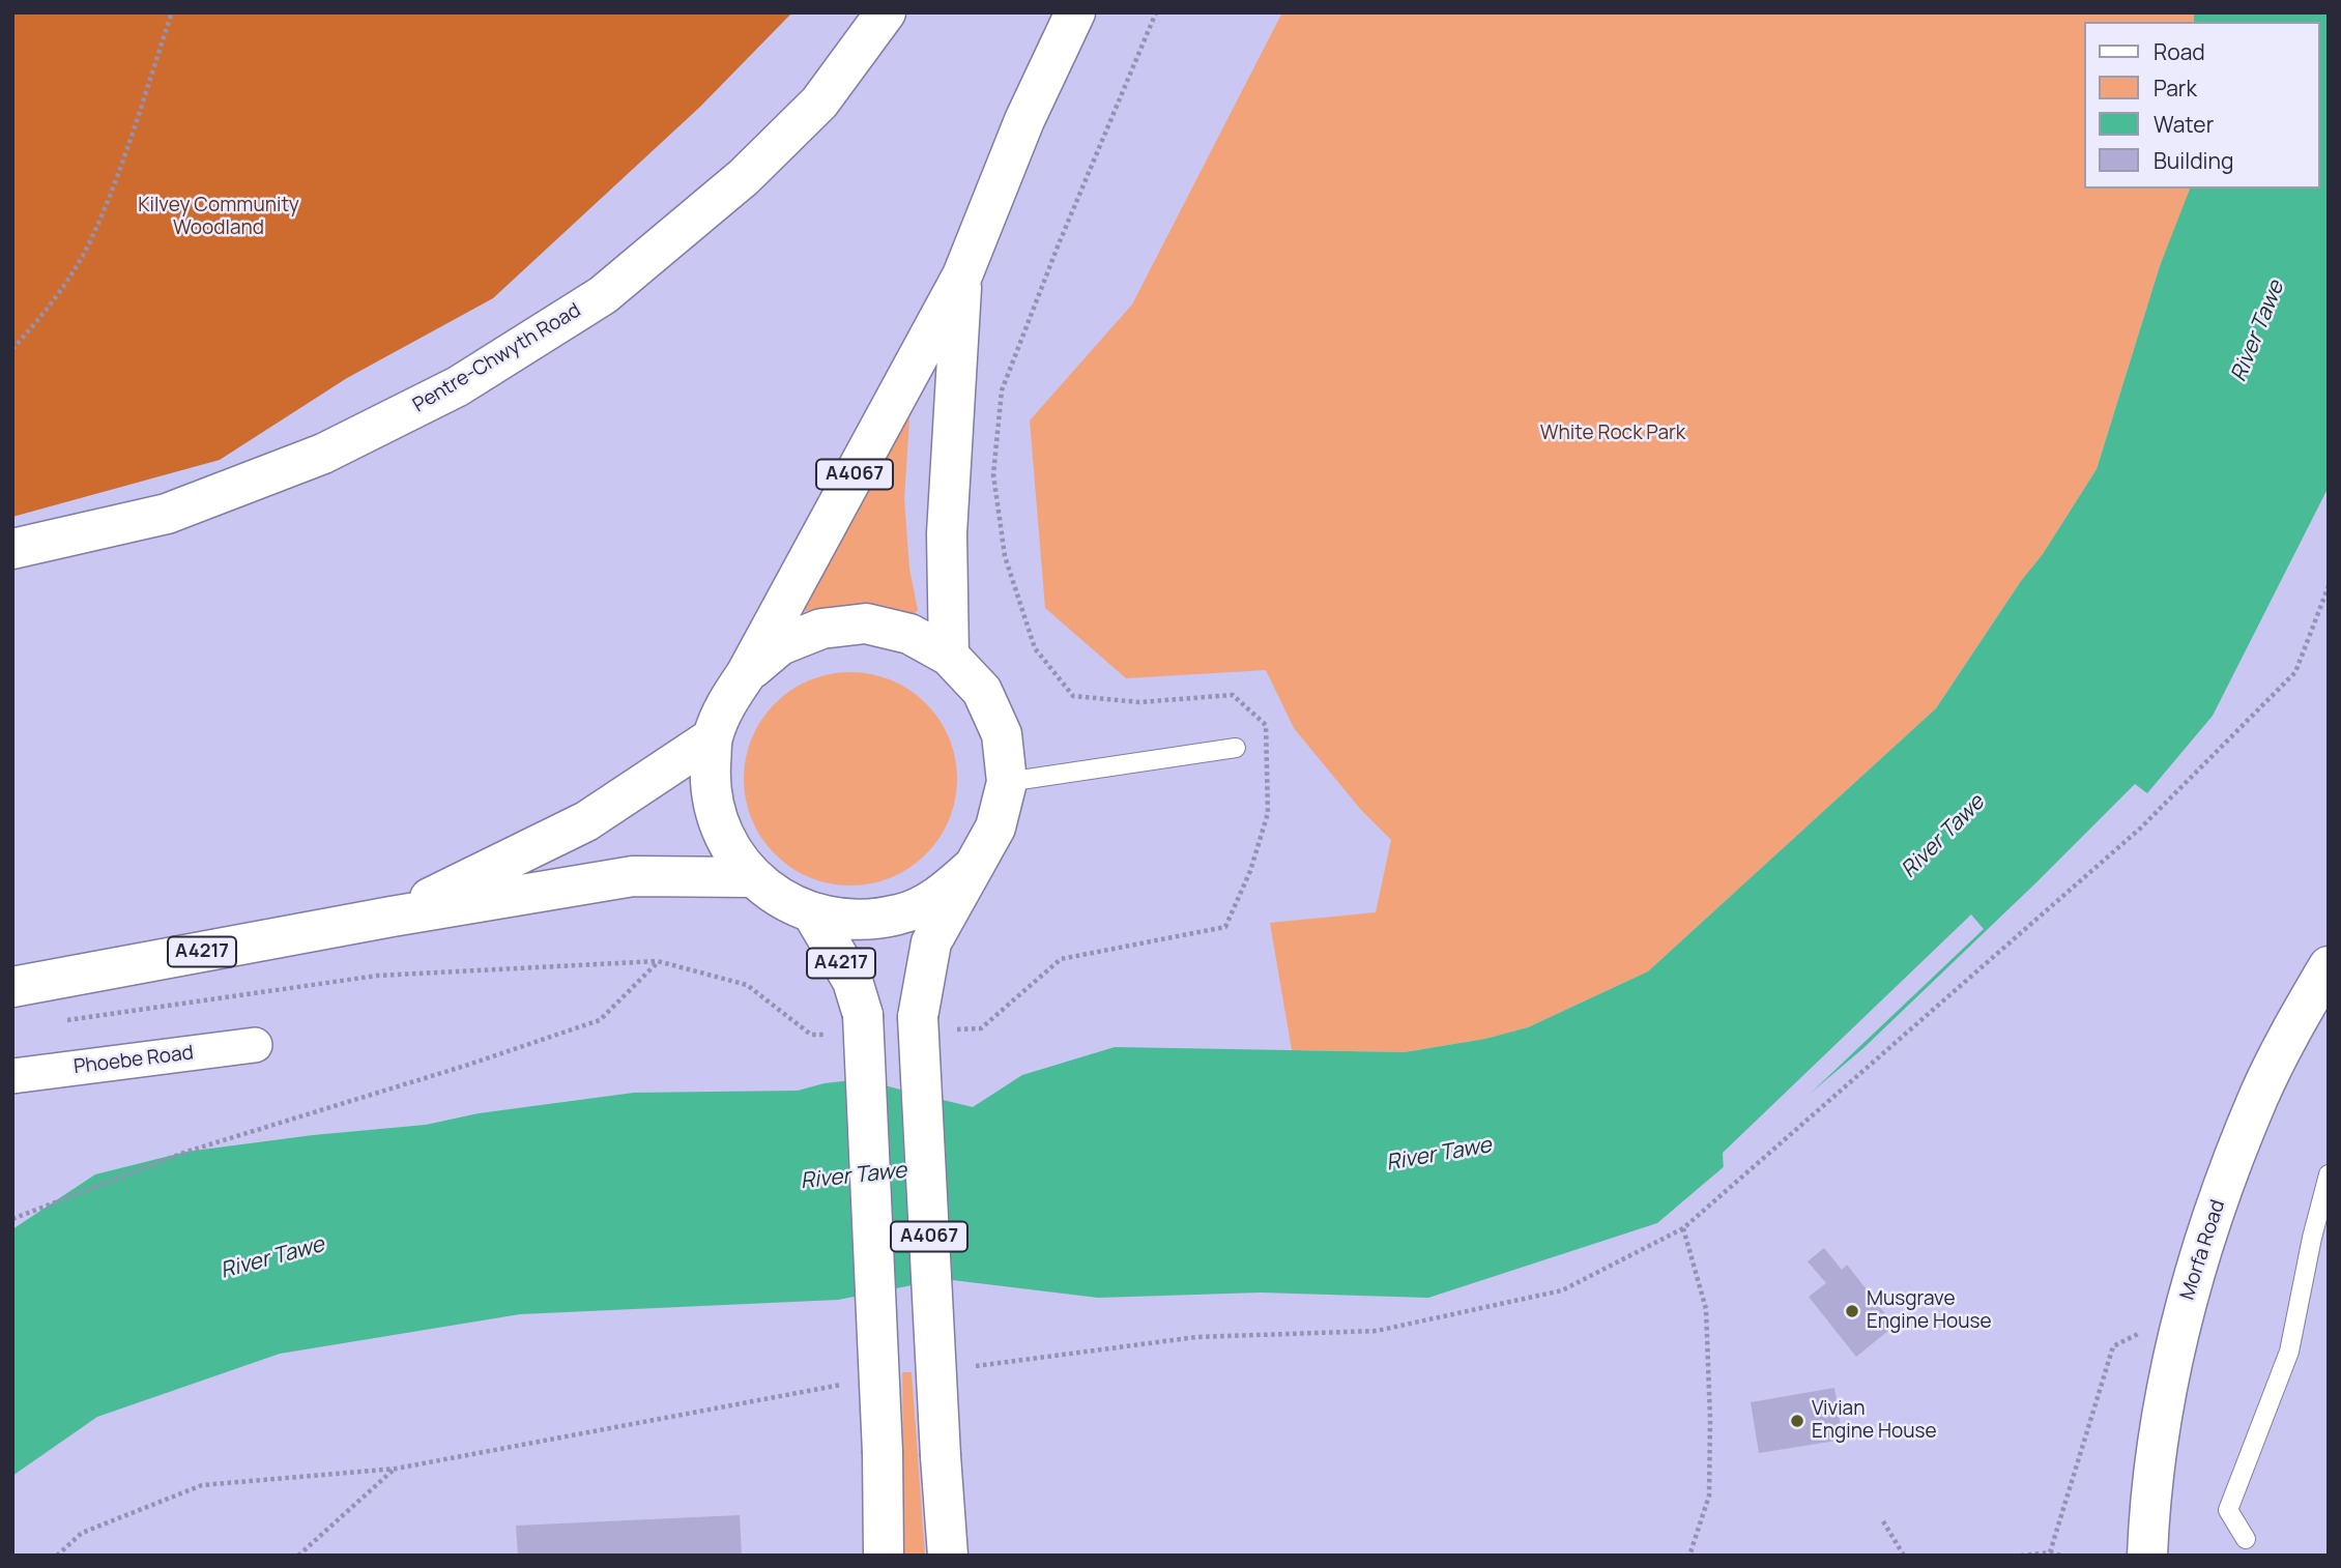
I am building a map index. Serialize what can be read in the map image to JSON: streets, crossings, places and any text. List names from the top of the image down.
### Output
{
  "streets": {
    "main road": [
      "Pentre-Chwyth Road",
      "A4067",
      "A4217",
      "Morfa Road"
    ],
    "street": ["Phoebe Road"]
  },
  "crossings": [
    ["A4067", "A4217"]
  ],
  "water": ["River Tawe"],
  "parks": ["Kilvey Community Woodland", "White Rock Park"],
  "places": ["Musgrave Engine House", "Vivian Engine House"],
  "legend": [
    "Road",
    "Park",
    "Water",
    "Building"
  ]
}
